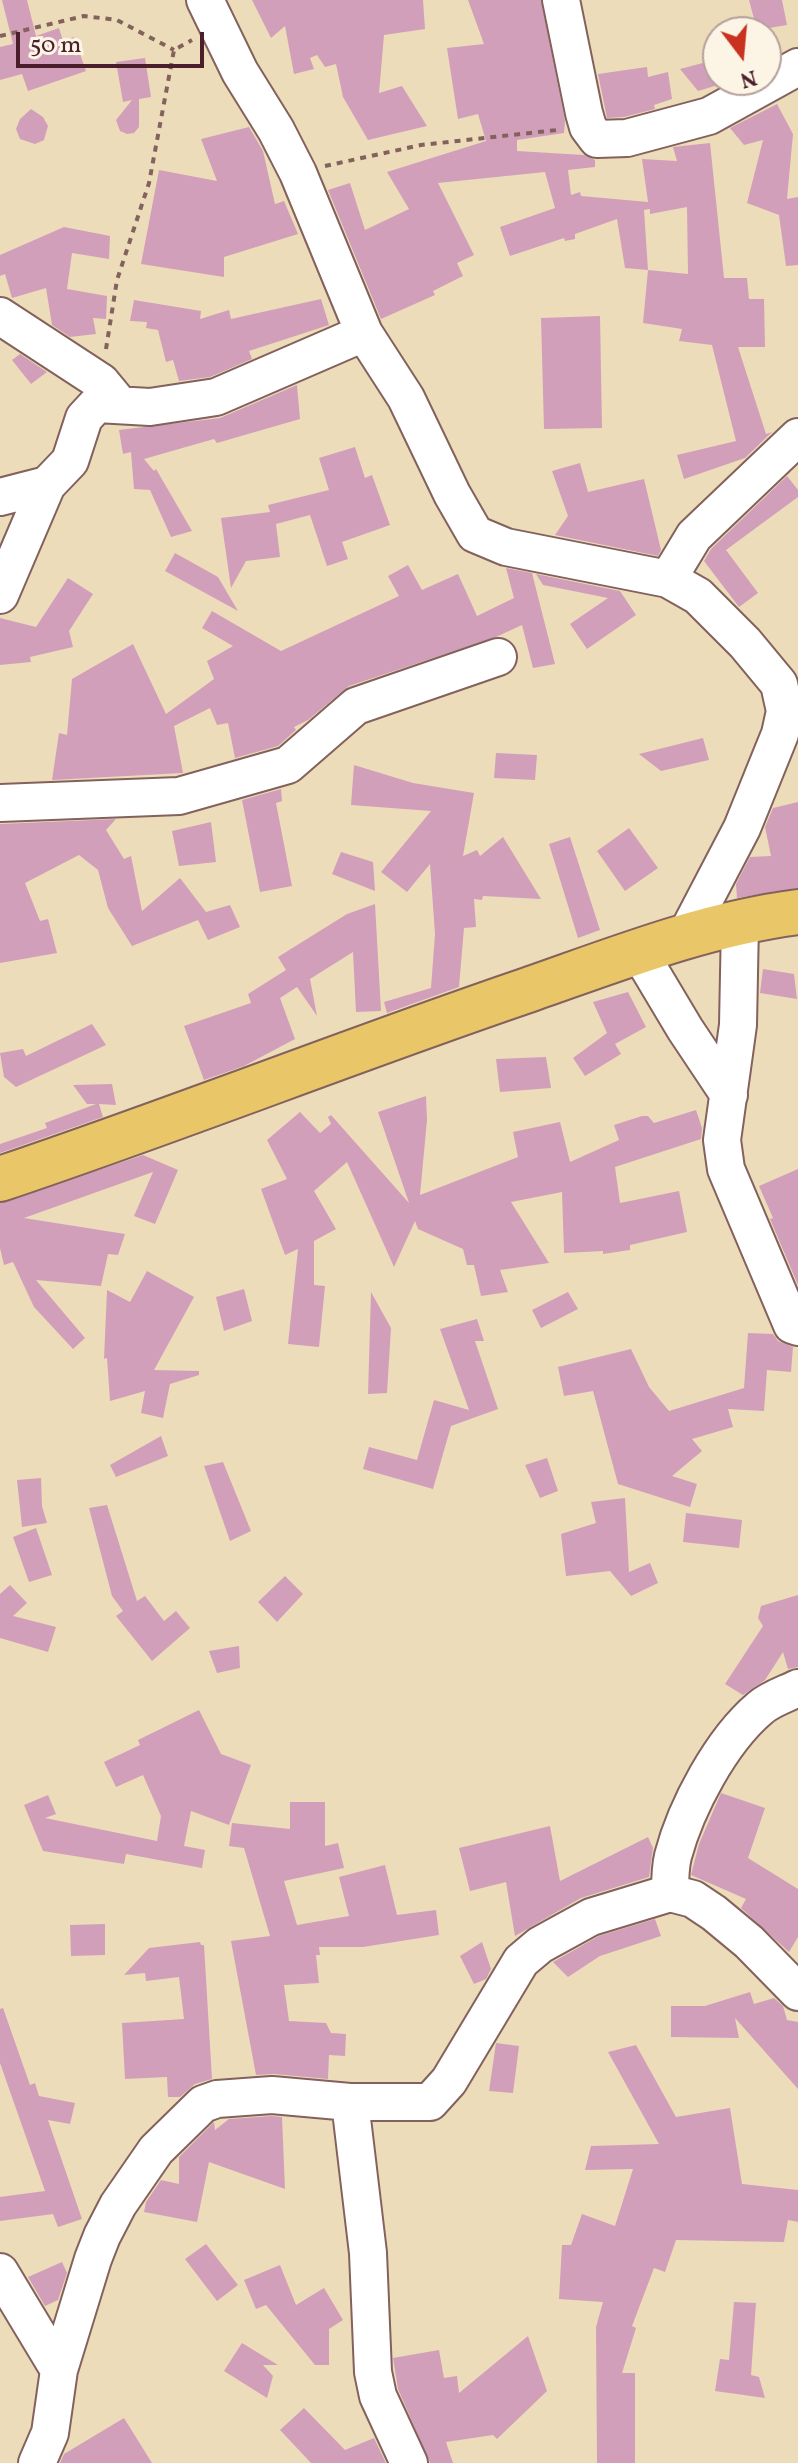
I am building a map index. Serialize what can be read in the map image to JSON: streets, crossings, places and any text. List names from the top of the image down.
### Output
{
  "scale_bar": "50 m",
  "north": "bottom"
}
